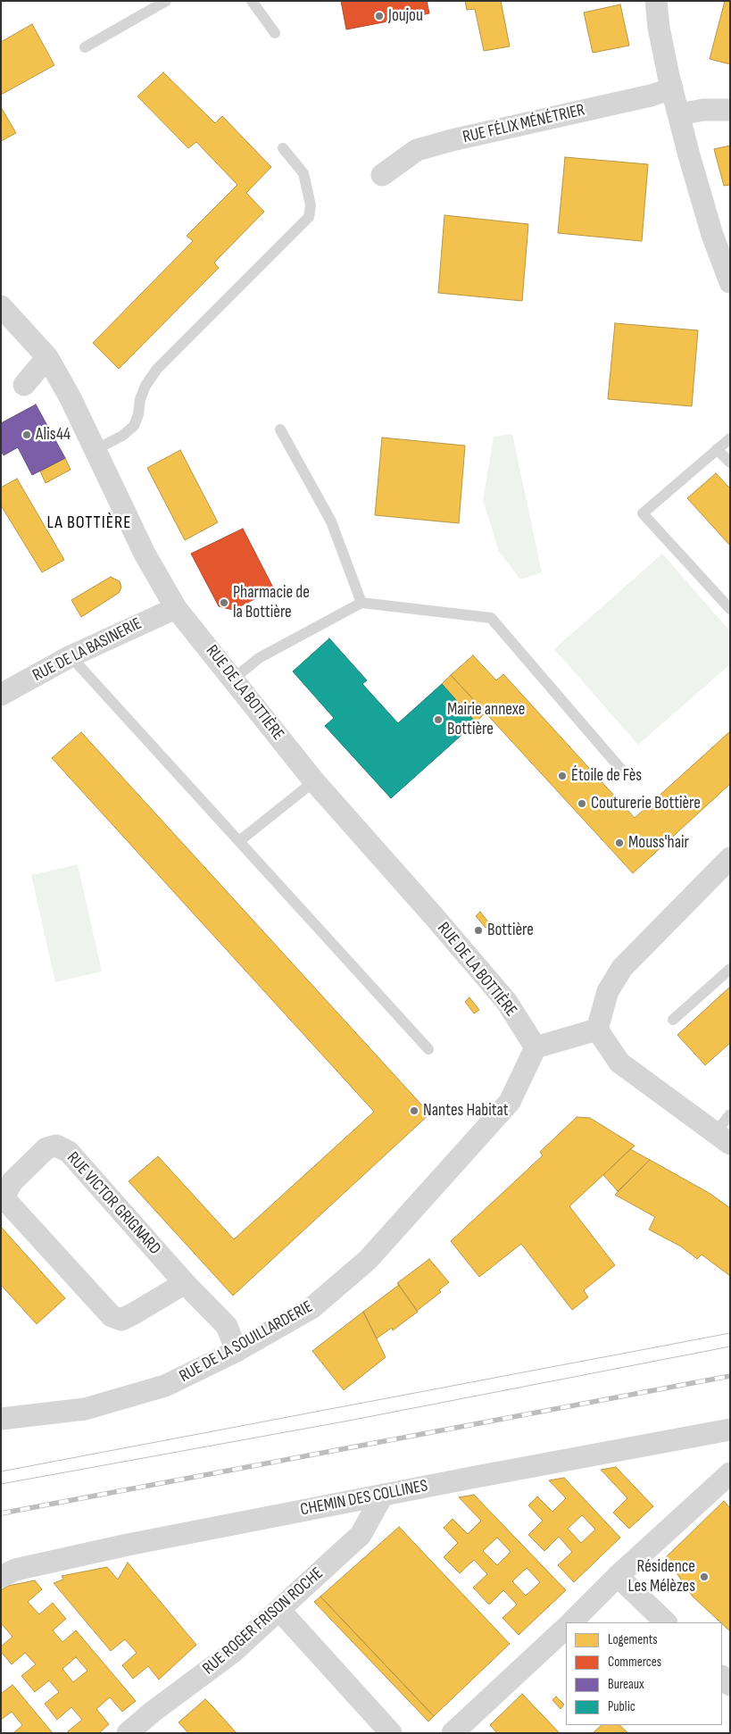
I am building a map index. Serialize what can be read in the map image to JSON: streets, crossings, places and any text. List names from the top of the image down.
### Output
{
  "streets": {
    "street": [
      "RUE FÉLIX MÉNÉTRIER",
      "RUE DE LA BASINERIE",
      "RUE DE LA BOTTIÈRE",
      "RUE VICTOR GRIGNARD",
      "RUE DE LA SOUILLARDERIE",
      "CHEMIN DES COLLINES",
      "RUE ROGER FRISON ROCHE"
    ]
  },
  "crossings": [
    ["RUE DE LA BASINERIE", "RUE DE LA BOTTIÈRE"],
    ["RUE DE LA BOTTIÈRE", "RUE DE LA SOUILLARDERIE"],
    ["RUE VICTOR GRIGNARD", "RUE DE LA SOUILLARDERIE"],
    ["CHEMIN DES COLLINES", "RUE ROGER FRISON ROCHE"]
  ],
  "districts": ["LA BOTTIÈRE"],
  "places": [
    "Joujou",
    "Alis44",
    "Pharmacie de la Bottière",
    "Mairie annexe Bottière",
    "Étoile de Fès",
    "Couturerie Bottière",
    "Mouss'hair",
    "Bottière",
    "Nantes Habitat",
    "Résidence Les Mélèzes"
  ],
  "legend": [
    "Logements",
    "Commerces",
    "Bureaux",
    "Public"
  ]
}
